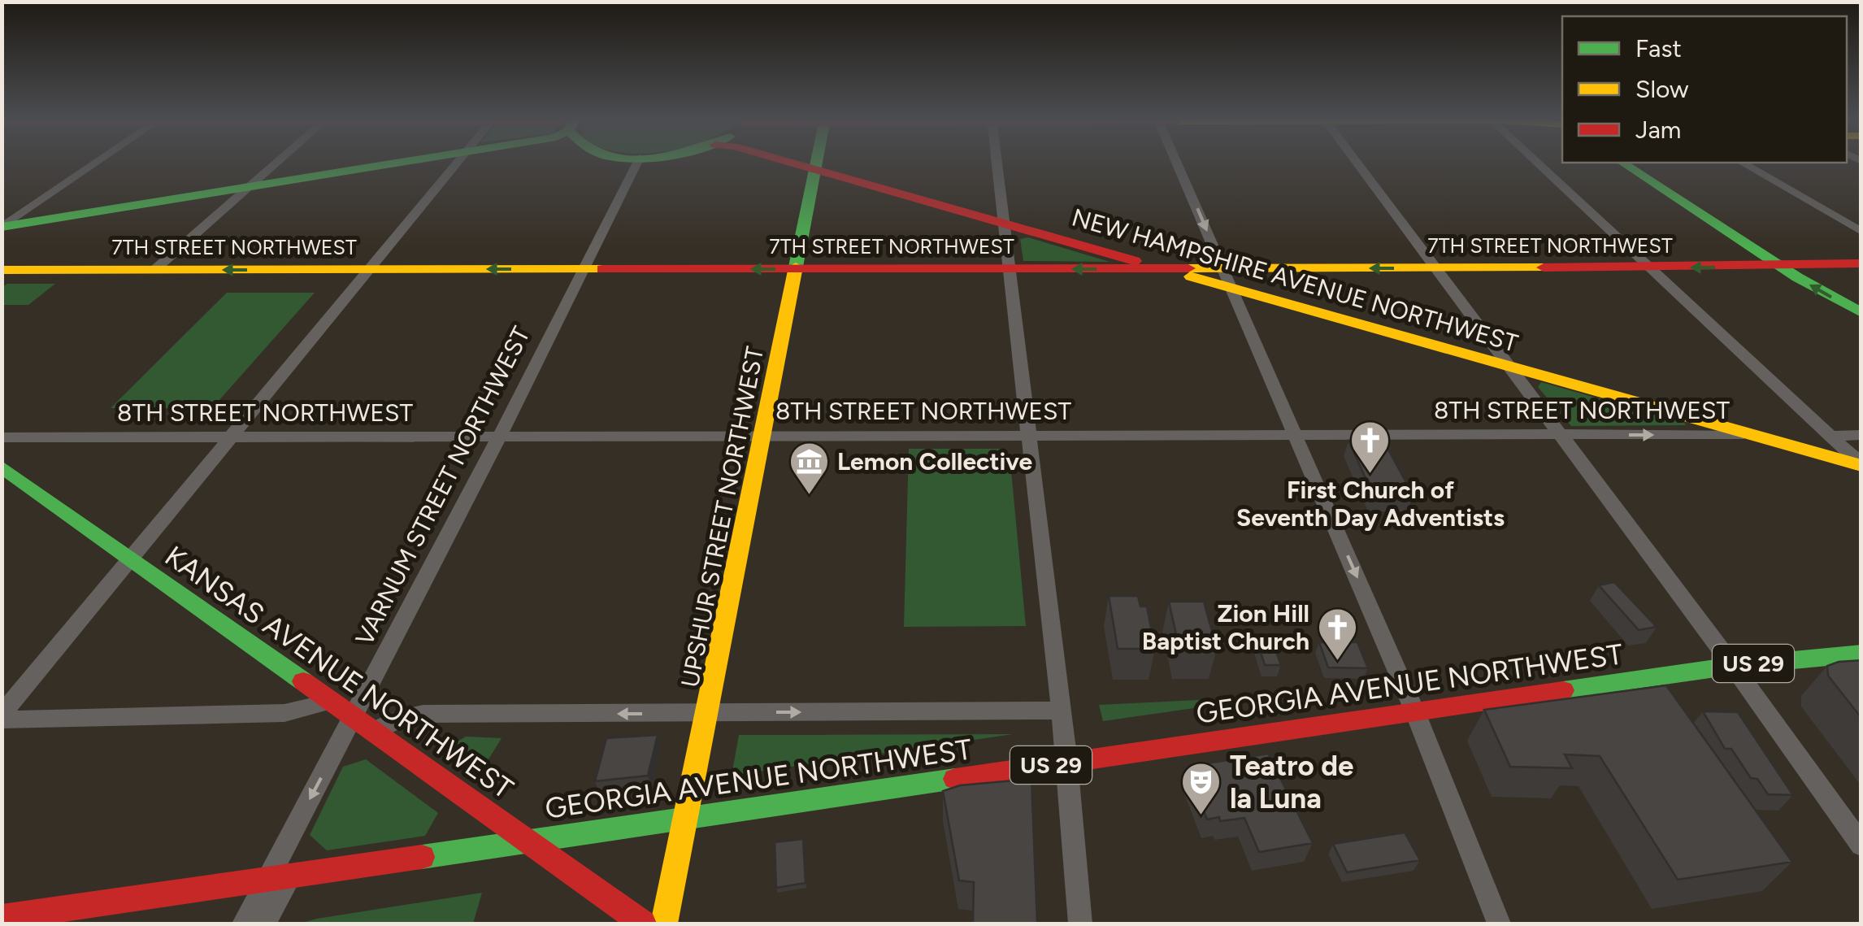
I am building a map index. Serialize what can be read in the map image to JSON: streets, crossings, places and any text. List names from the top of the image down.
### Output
{
  "streets": {
    "main road": [
      "7TH STREET NORTHWEST",
      "NEW HAMPSHIRE AVENUE NORTHWEST",
      "UPSHUR STREET NORTHWEST",
      "US 29",
      "KANSAS AVENUE NORTHWEST",
      "GEORGIA AVENUE NORTHWEST"
    ],
    "street": ["8TH STREET NORTHWEST", "VARNUM STREET NORTHWEST"]
  },
  "crossings": [
    ["7TH STREET NORTHWEST", "NEW HAMPSHIRE AVENUE NORTHWEST"],
    ["7TH STREET NORTHWEST", "VARNUM STREET NORTHWEST"],
    ["7TH STREET NORTHWEST", "UPSHUR STREET NORTHWEST"],
    ["NEW HAMPSHIRE AVENUE NORTHWEST", "8TH STREET NORTHWEST"],
    ["NEW HAMPSHIRE AVENUE NORTHWEST", "UPSHUR STREET NORTHWEST"],
    ["8TH STREET NORTHWEST", "VARNUM STREET NORTHWEST"],
    ["8TH STREET NORTHWEST", "UPSHUR STREET NORTHWEST"],
    ["VARNUM STREET NORTHWEST", "KANSAS AVENUE NORTHWEST"],
    ["VARNUM STREET NORTHWEST", "GEORGIA AVENUE NORTHWEST"],
    ["UPSHUR STREET NORTHWEST", "GEORGIA AVENUE NORTHWEST"],
    ["KANSAS AVENUE NORTHWEST", "GEORGIA AVENUE NORTHWEST"]
  ],
  "one_way": ["7TH STREET NORTHWEST"],
  "places": {
    "church": ["First Church of Seventh Day Adventists", "Zion Hill Baptist Church"],
    "museum": ["Lemon Collective"],
    "theatre": ["Teatro de la Luna"]
  },
  "legend": ["Fast", "Slow", "Jam"]
}
